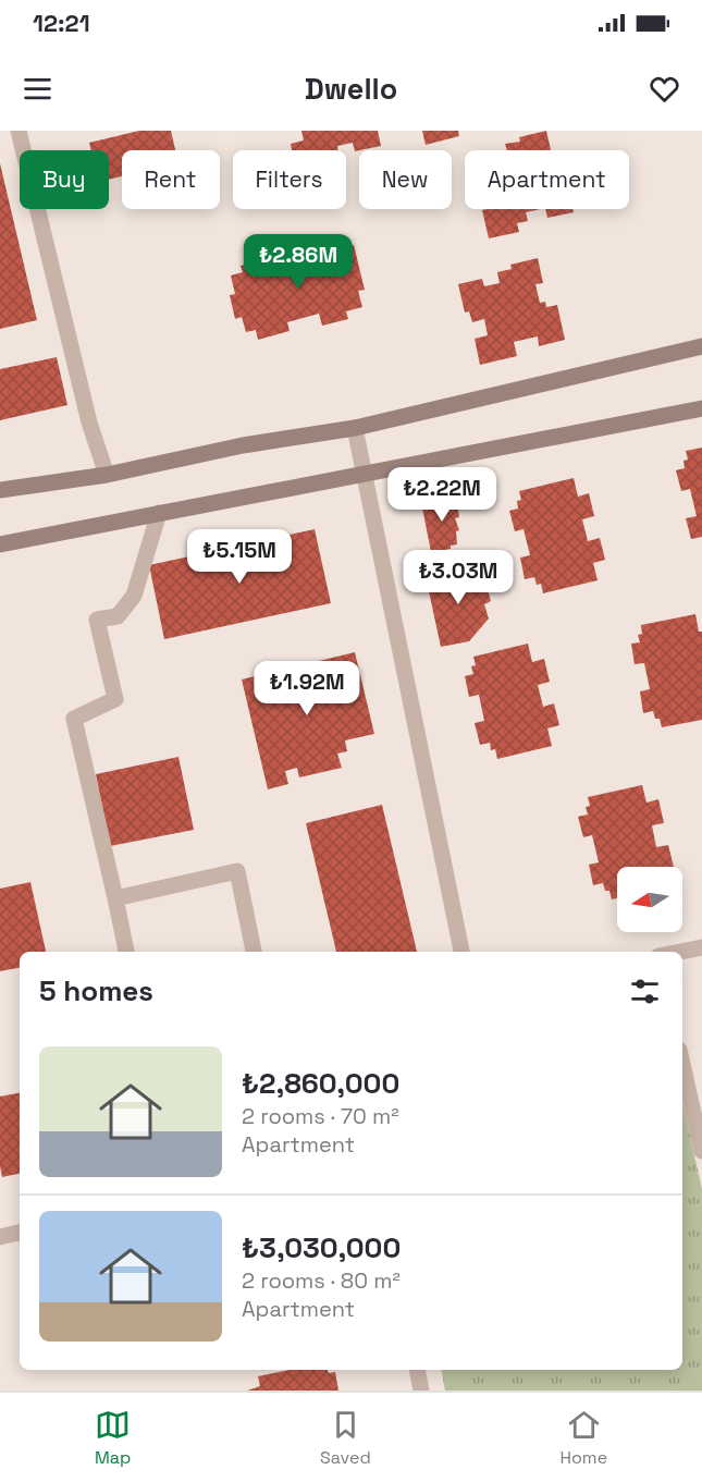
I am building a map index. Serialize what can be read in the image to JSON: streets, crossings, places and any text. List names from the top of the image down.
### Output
{
  "north": "left",
  "page": {
    "status": "12:21",
    "header": "Dwello",
    "chip": [
      "Buy",
      "Rent",
      "Filters",
      "New",
      "Apartment"
    ],
    "price": [
      "₺2.86M",
      "₺2.22M",
      "₺5.15M",
      "₺3.03M",
      "₺1.92M"
    ],
    "heading": "5 homes",
    "list": [
      {
        "name": "₺2,860,000",
        "note": "2 rooms · 70 m² · Apartment"
      },
      {
        "name": "₺3,030,000",
        "note": "2 rooms · 80 m² · Apartment"
      }
    ],
    "tabs": ["Map", "Saved", "Home"]
  }
}
